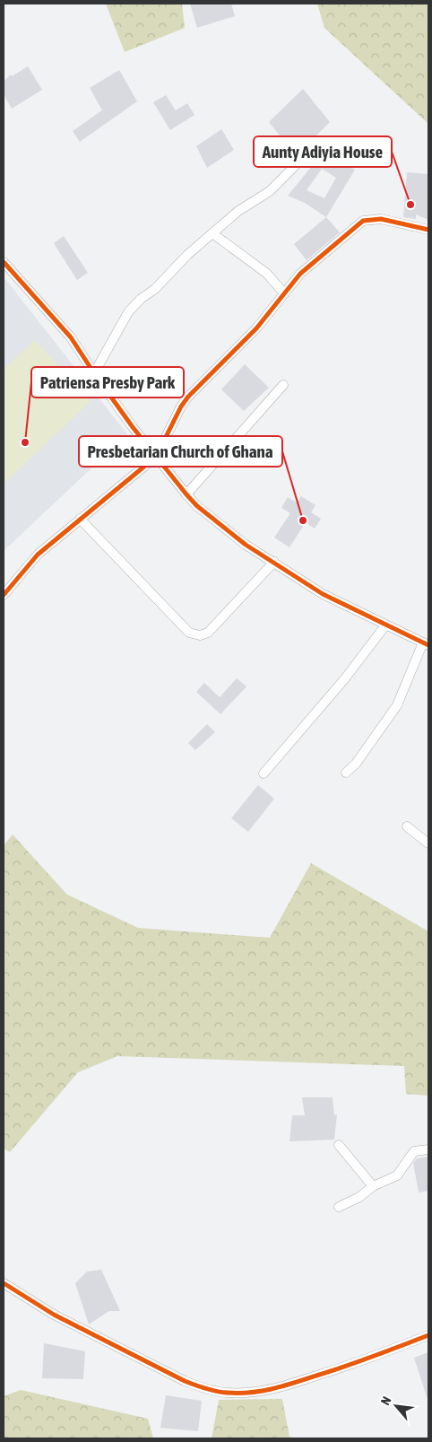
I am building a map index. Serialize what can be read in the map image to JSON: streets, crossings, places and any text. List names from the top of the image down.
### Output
{
  "places": ["Aunty Adiyia House", "Patriensa Presby Park", "Presbetarian Church of Ghana"],
  "north": "top left"
}
